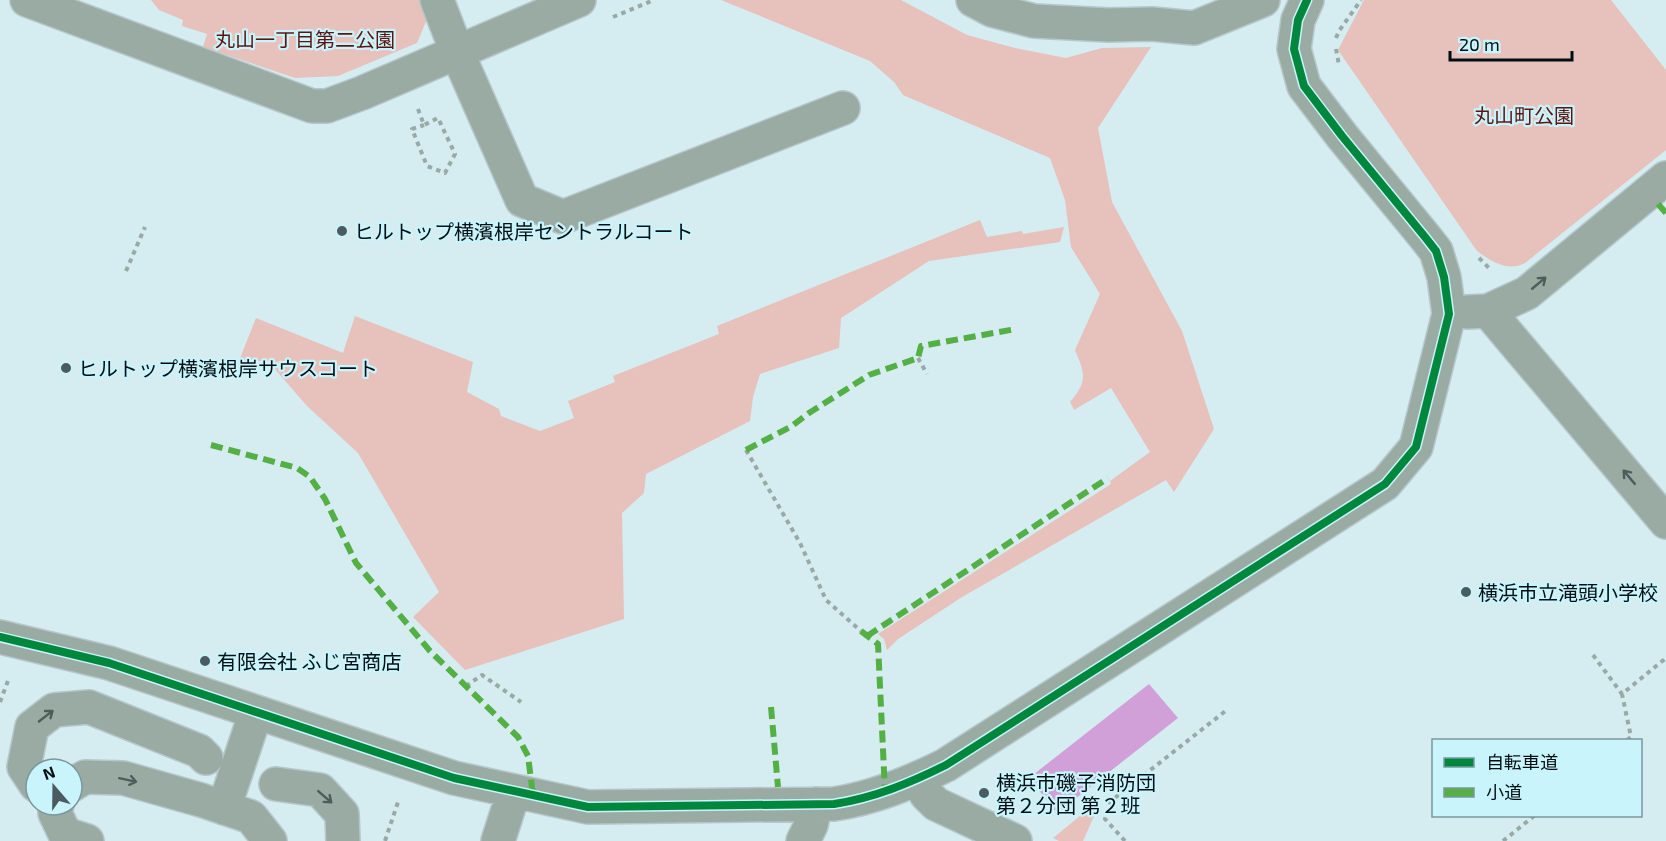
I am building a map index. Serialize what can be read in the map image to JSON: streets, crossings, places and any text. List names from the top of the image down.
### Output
{
  "parks": ["丸山一丁目第二公園", "丸山町公園"],
  "places": [
    "ヒルトップ横濱根岸セントラルコート",
    "ヒルトップ横濱根岸サウスコート",
    "横浜市立滝頭小学校",
    "有限会社 ふじ宮商店",
    "横浜市磯子消防団 第２分団 第２班"
  ],
  "legend": ["自転車道", "小道"],
  "scale_bar": "20 m",
  "north": "top"
}
